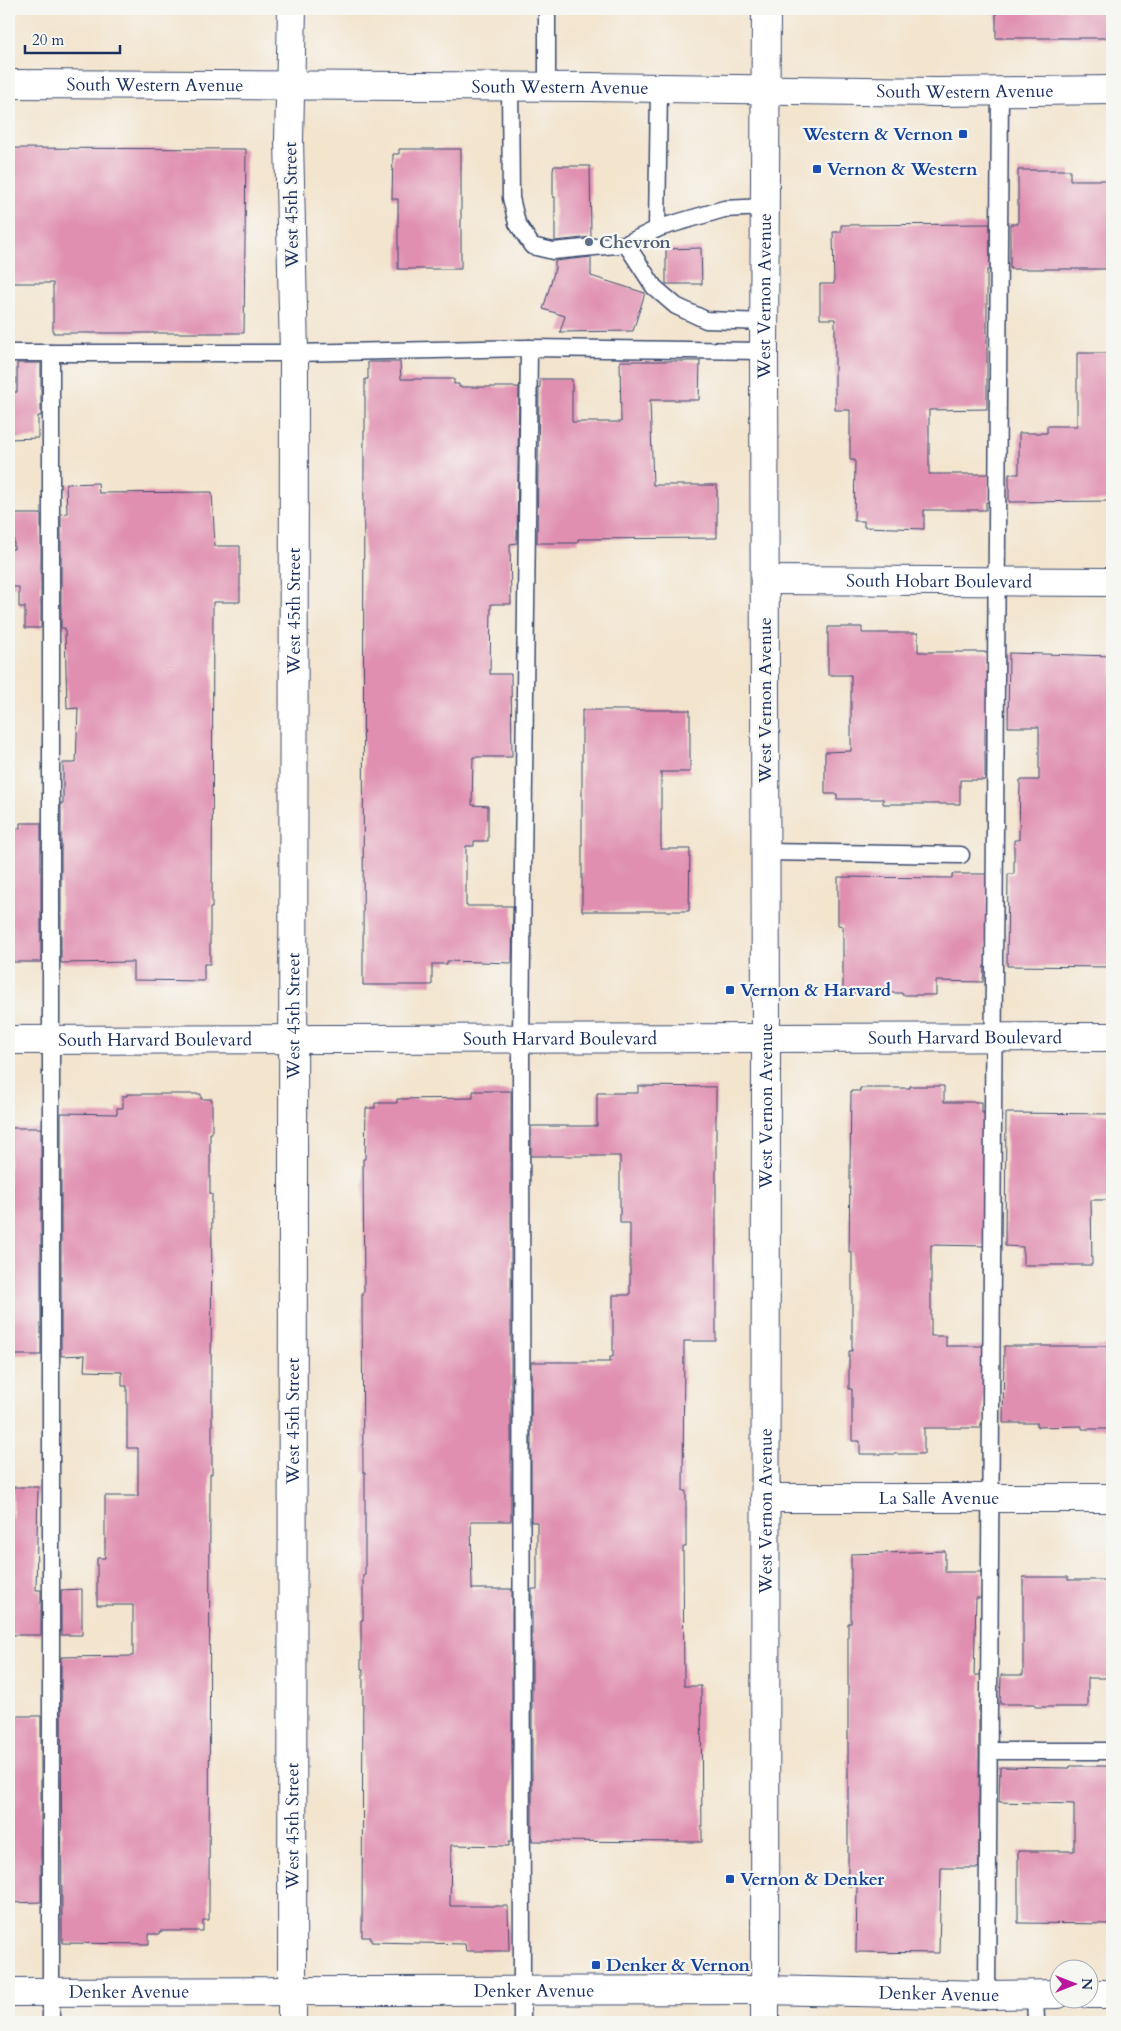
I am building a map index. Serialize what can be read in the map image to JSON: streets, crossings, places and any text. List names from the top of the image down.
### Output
{
  "streets": {
    "street": [
      "South Western Avenue",
      "West 45th Street",
      "West Vernon Avenue",
      "South Hobart Boulevard",
      "South Harvard Boulevard",
      "La Salle Avenue",
      "Denker Avenue"
    ]
  },
  "crossings": [
    ["South Western Avenue", "West 45th Street"],
    ["South Western Avenue", "West Vernon Avenue"],
    ["West 45th Street", "South Harvard Boulevard"],
    ["West 45th Street", "Denker Avenue"],
    ["West Vernon Avenue", "South Hobart Boulevard"],
    ["West Vernon Avenue", "South Harvard Boulevard"],
    ["West Vernon Avenue", "La Salle Avenue"],
    ["West Vernon Avenue", "Denker Avenue"]
  ],
  "places": {
    "transit": [
      "Western & Vernon",
      "Vernon & Western",
      "Vernon & Harvard",
      "Vernon & Denker",
      "Denker & Vernon"
    ],
    "other": ["Chevron"]
  },
  "scale_bar": "20 m",
  "north": "right"
}
